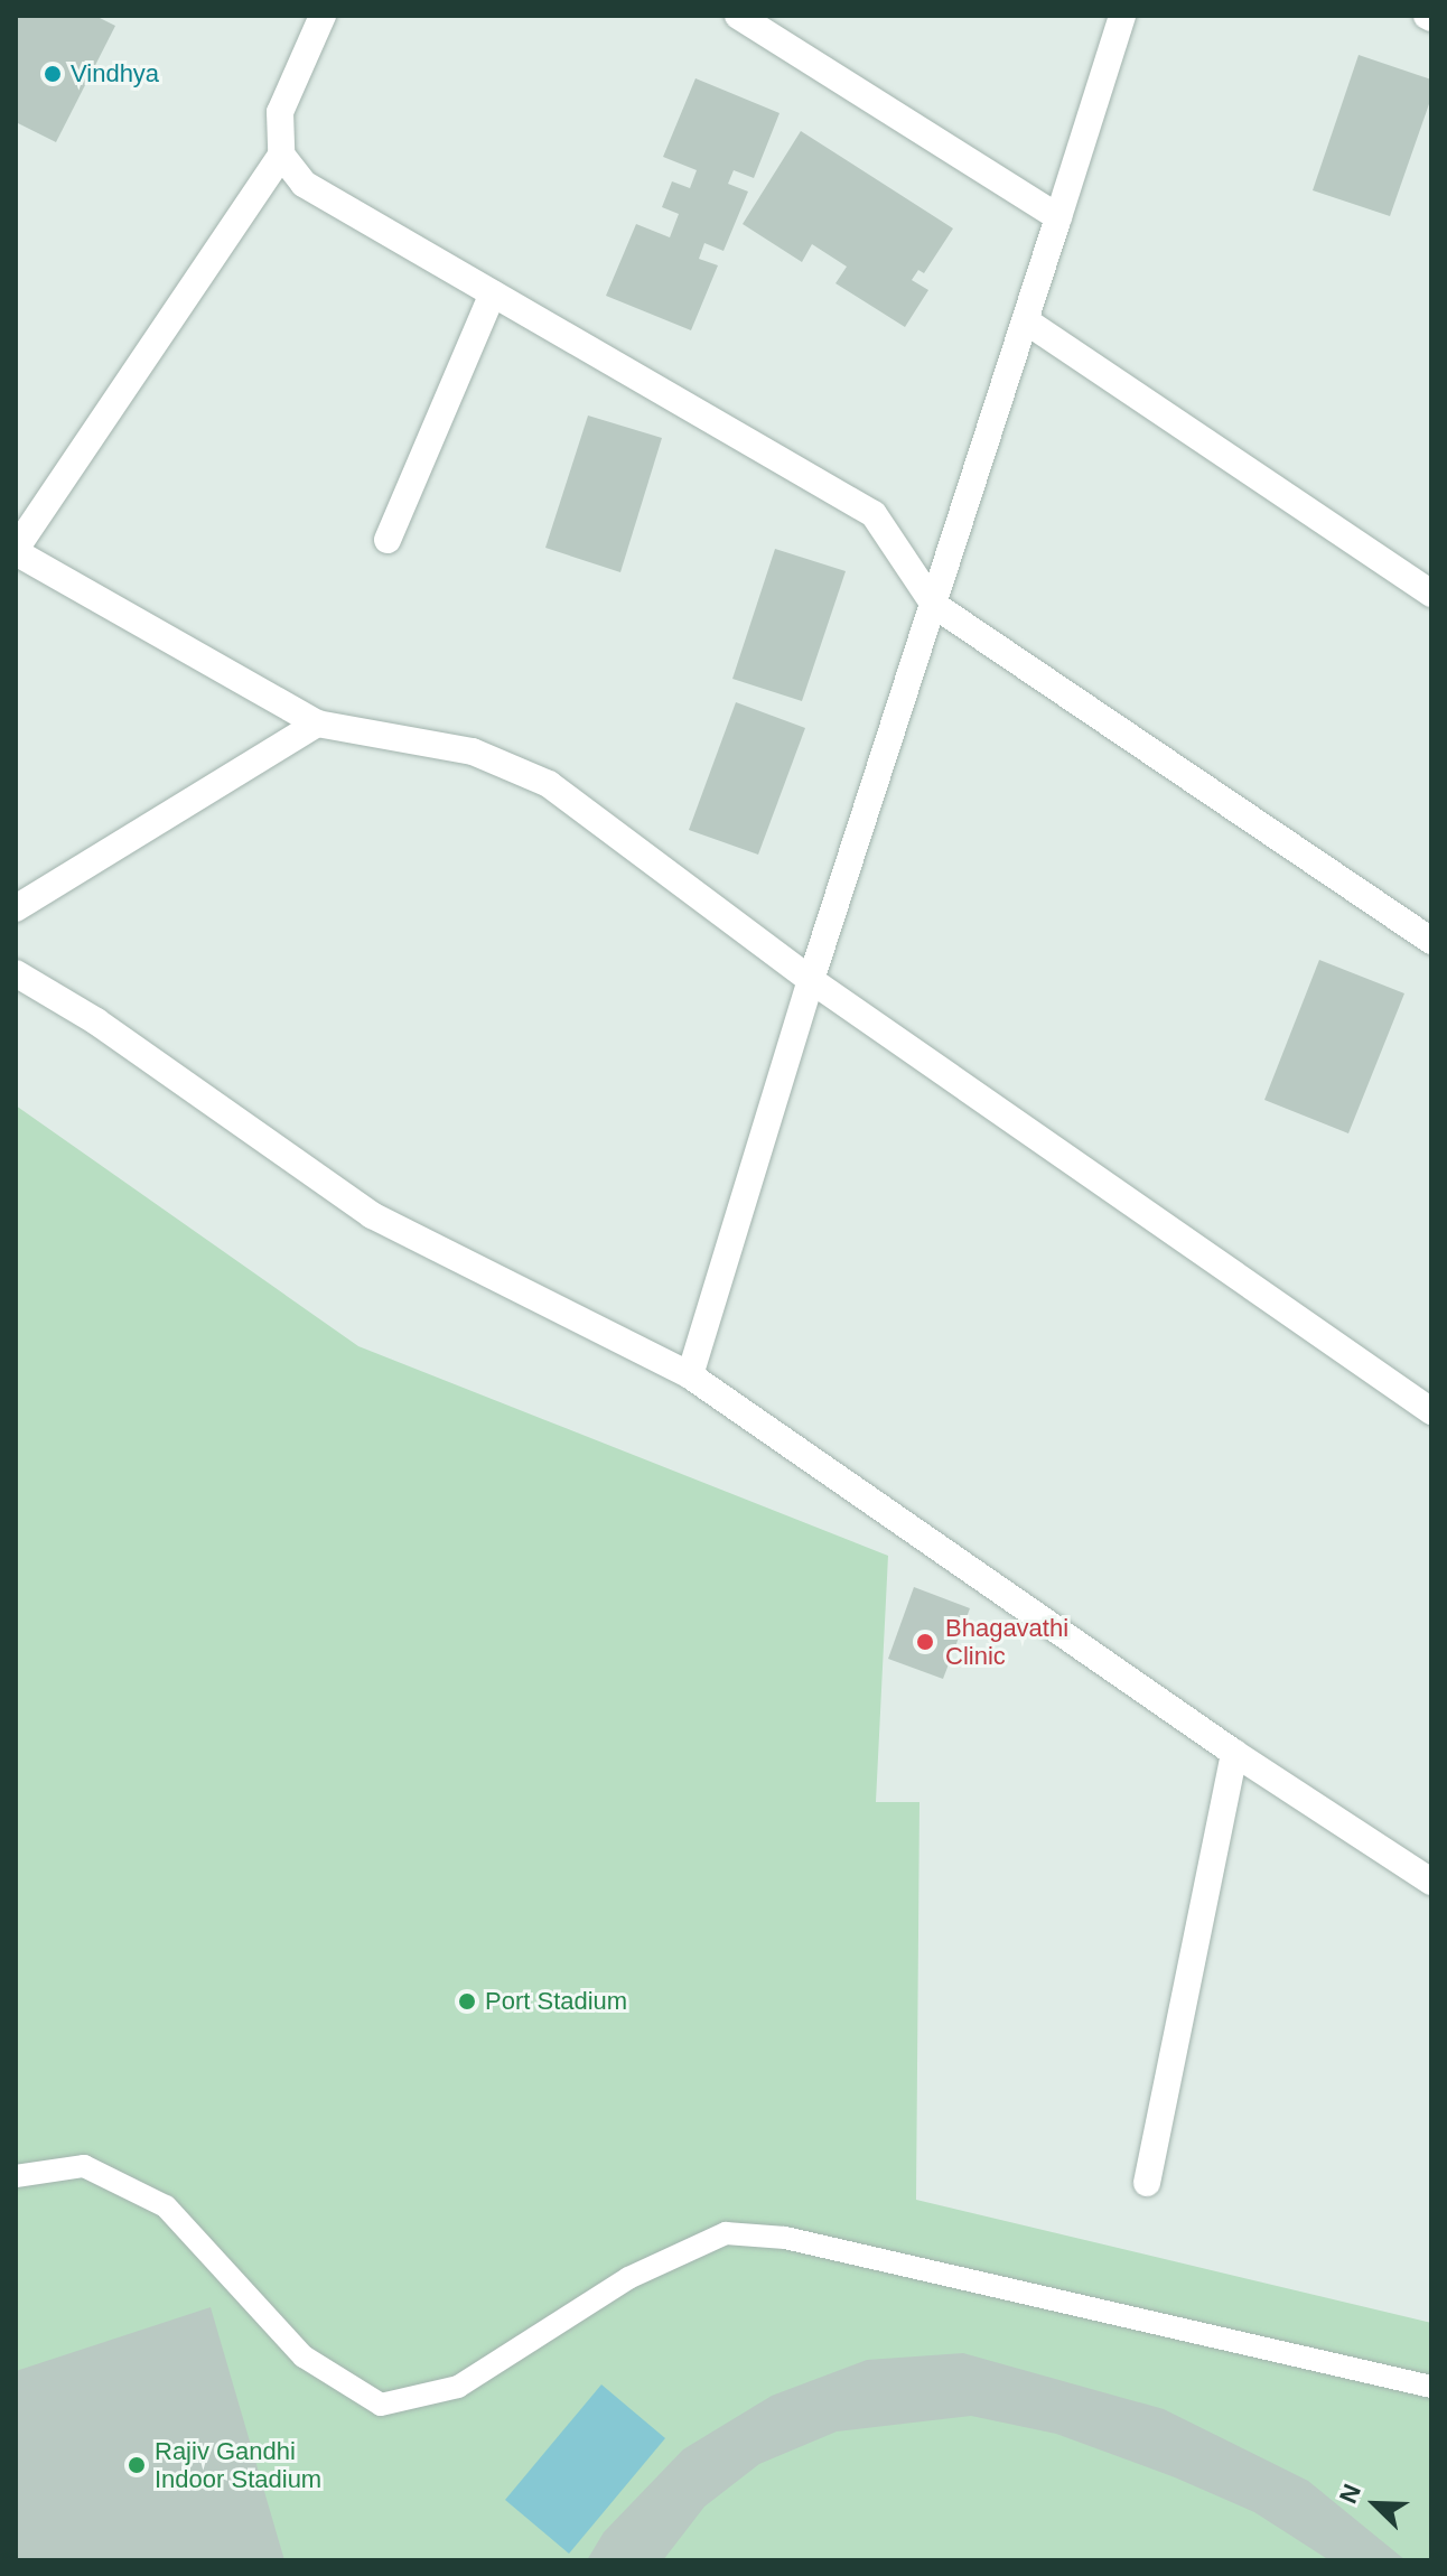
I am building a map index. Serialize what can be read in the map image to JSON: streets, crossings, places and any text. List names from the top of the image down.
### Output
{
  "places": [
    "Vindhya",
    "Bhagavathi Clinic",
    "Port Stadium",
    "Rajiv Gandhi Indoor Stadium"
  ],
  "north": "top left"
}
